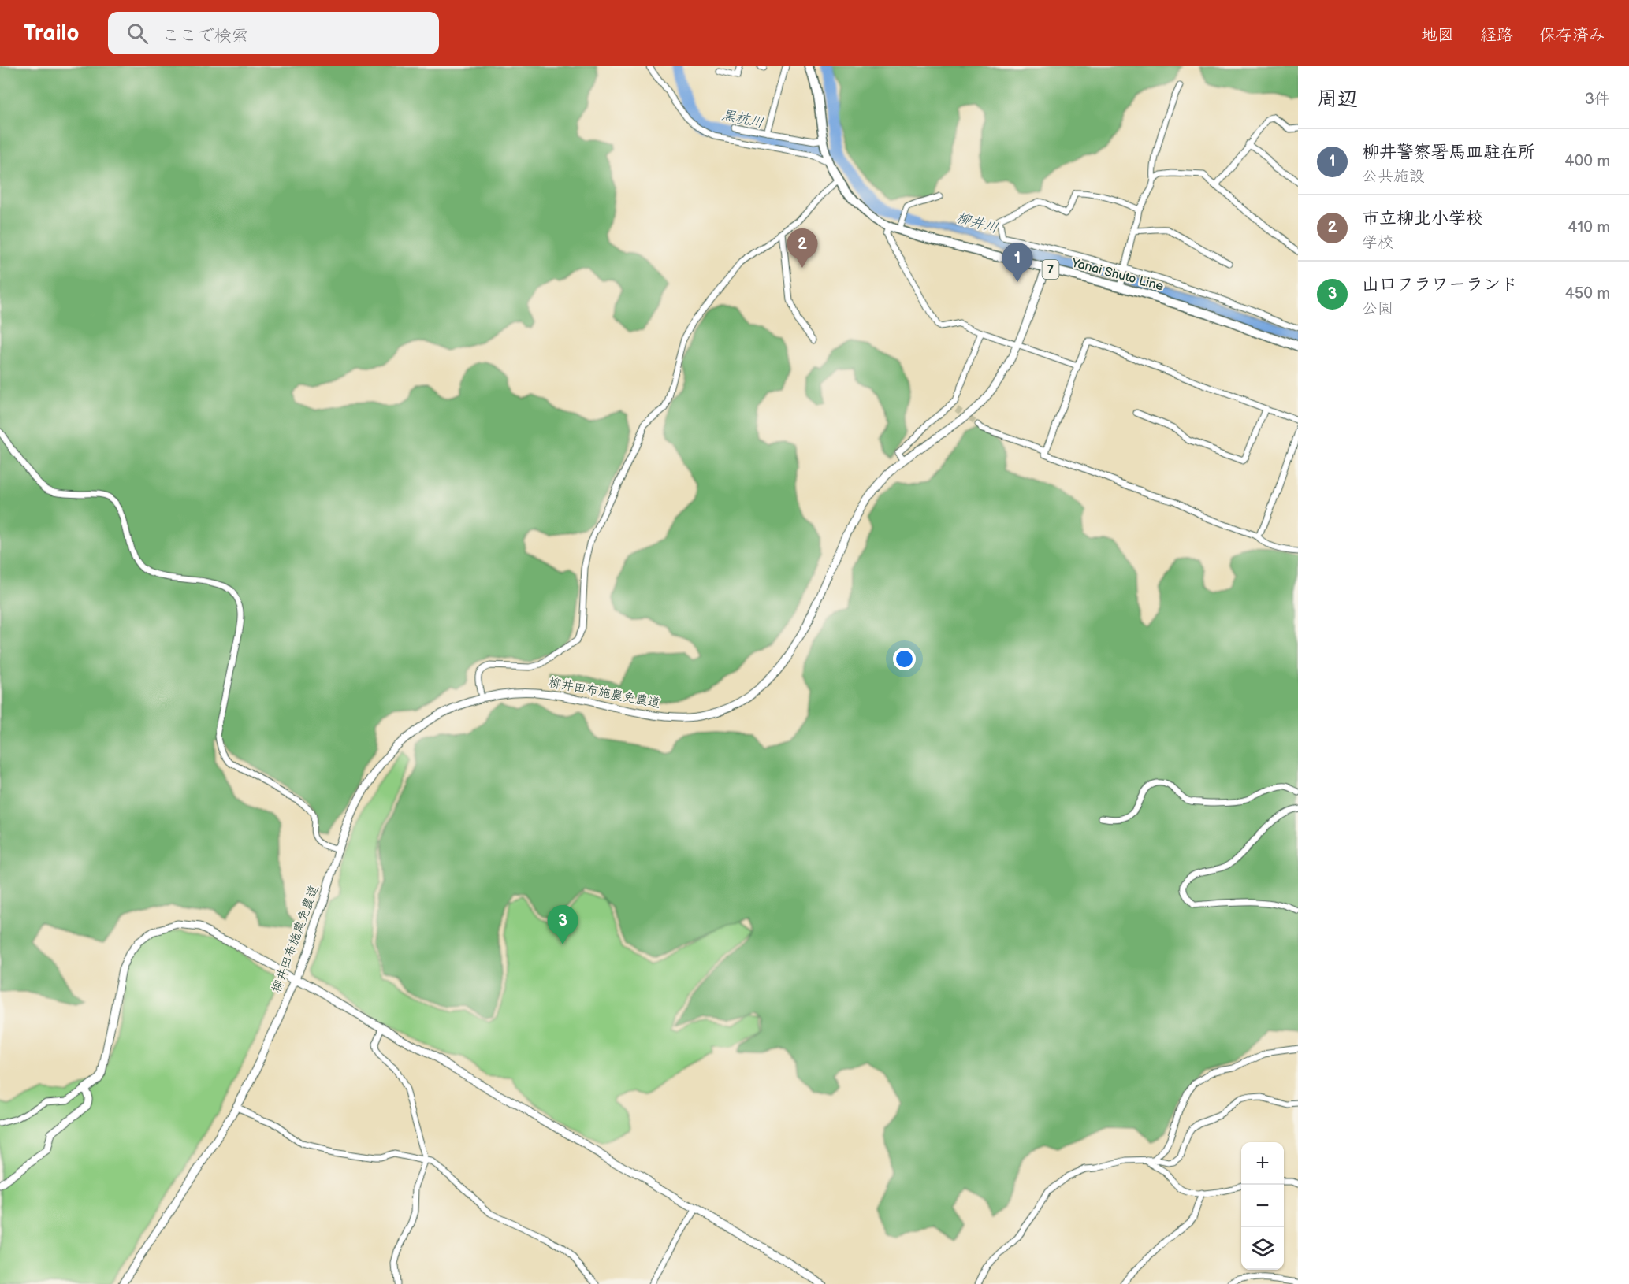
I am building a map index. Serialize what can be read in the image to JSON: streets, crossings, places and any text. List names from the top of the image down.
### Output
{
  "streets": {
    "main road": ["7", "Yanai Shuto Line"],
    "street": ["柳井田布施農免農道"]
  },
  "crossings": [
    ["Yanai Shuto Line", "柳井田布施農免農道"]
  ],
  "water": ["黒杭川", "柳井川"],
  "page": {
    "header": "Trailo",
    "search": "ここで検索",
    "nav": ["地図", "経路", "保存済み"],
    "heading": ["周辺", "3件"],
    "list": [
      {
        "mark": "1",
        "name": "柳井警察署馬皿駐在所",
        "note": "公共施設",
        "value": "400 m"
      },
      {
        "mark": "2",
        "name": "市立柳北小学校",
        "note": "学校",
        "value": "410 m"
      },
      {
        "mark": "3",
        "name": "山口フラワーランド",
        "note": "公園",
        "value": "450 m"
      }
    ],
    "pins": ["2", "1", "3"],
    "map_buttons": ["+", "−"]
  }
}
